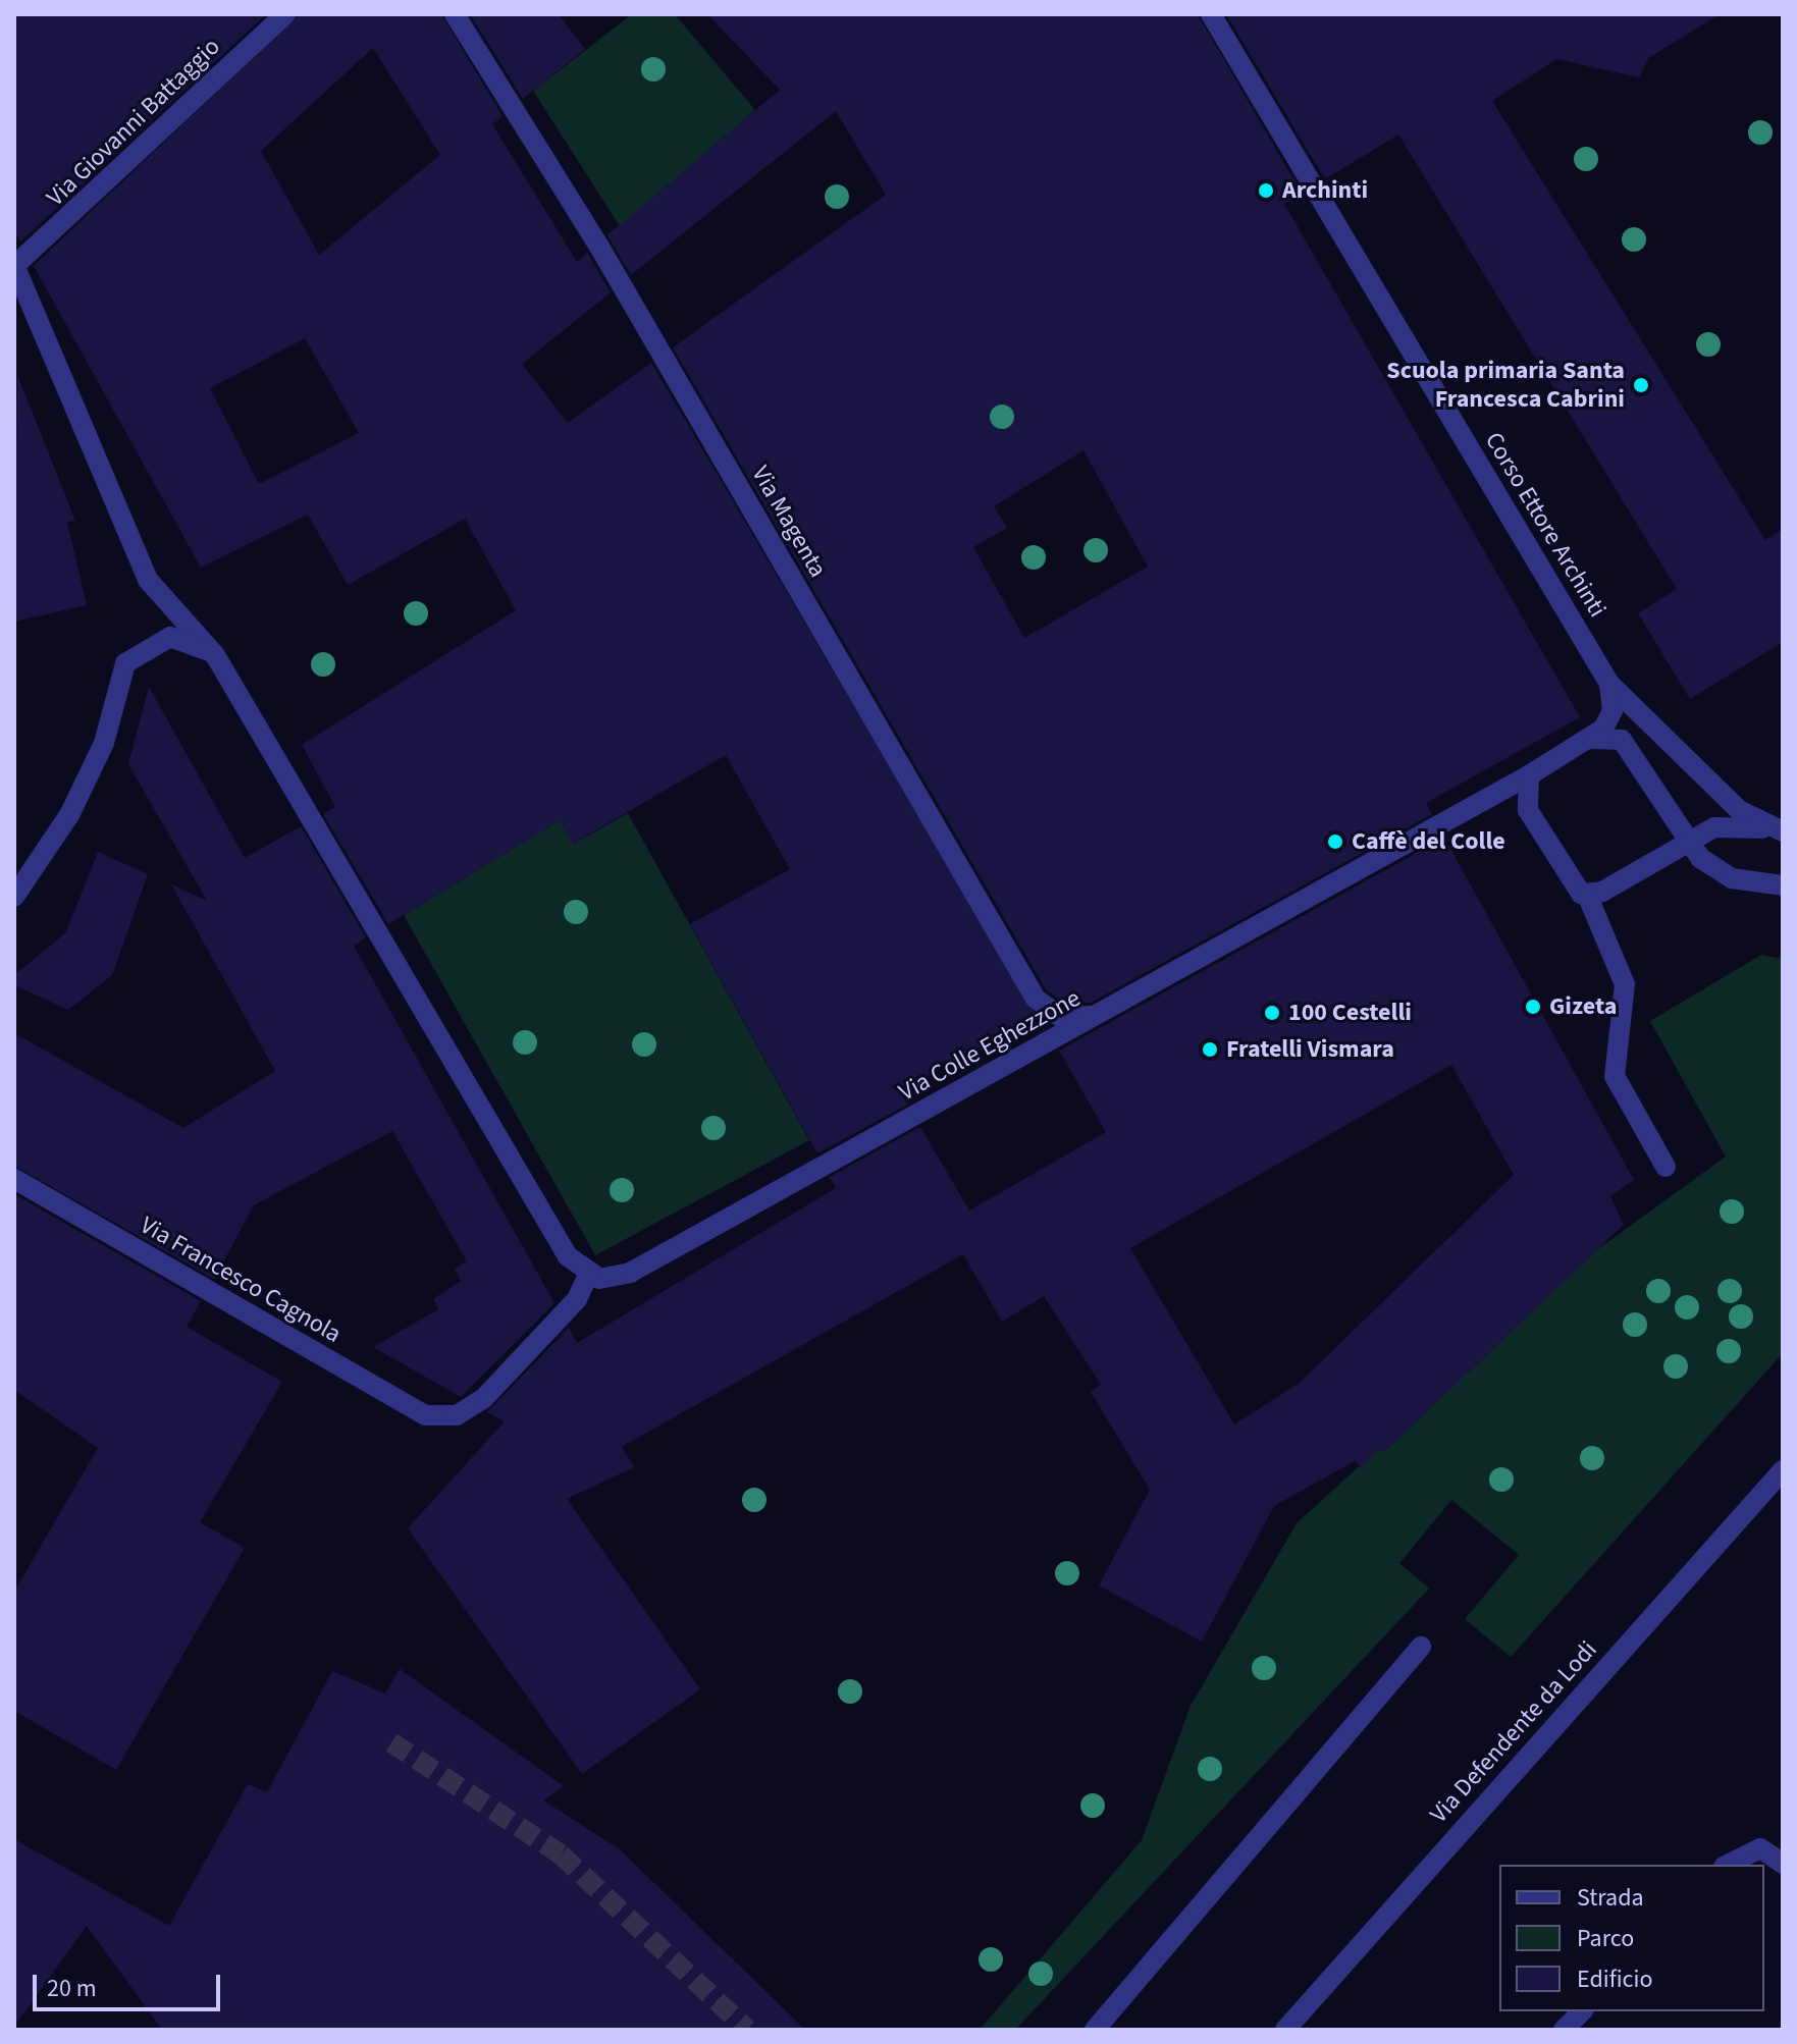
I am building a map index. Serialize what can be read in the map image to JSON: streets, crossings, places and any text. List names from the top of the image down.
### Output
{
  "streets": {
    "street": [
      "Via Giovanni Battaggio",
      "Via Magenta",
      "Corso Ettore Archinti",
      "Via Colle Eghezzone",
      "Via Francesco Cagnola",
      "Via Defendente da Lodi"
    ]
  },
  "crossings": [
    ["Via Magenta", "Via Colle Eghezzone"],
    ["Via Colle Eghezzone", "Via Francesco Cagnola"]
  ],
  "places": [
    "Archinti",
    "Scuola primaria Santa Francesca Cabrini",
    "Caffè del Colle",
    "Gizeta",
    "100 Cestelli",
    "Fratelli Vismara"
  ],
  "legend": ["Strada", "Parco", "Edificio"],
  "scale_bar": "20 m"
}
